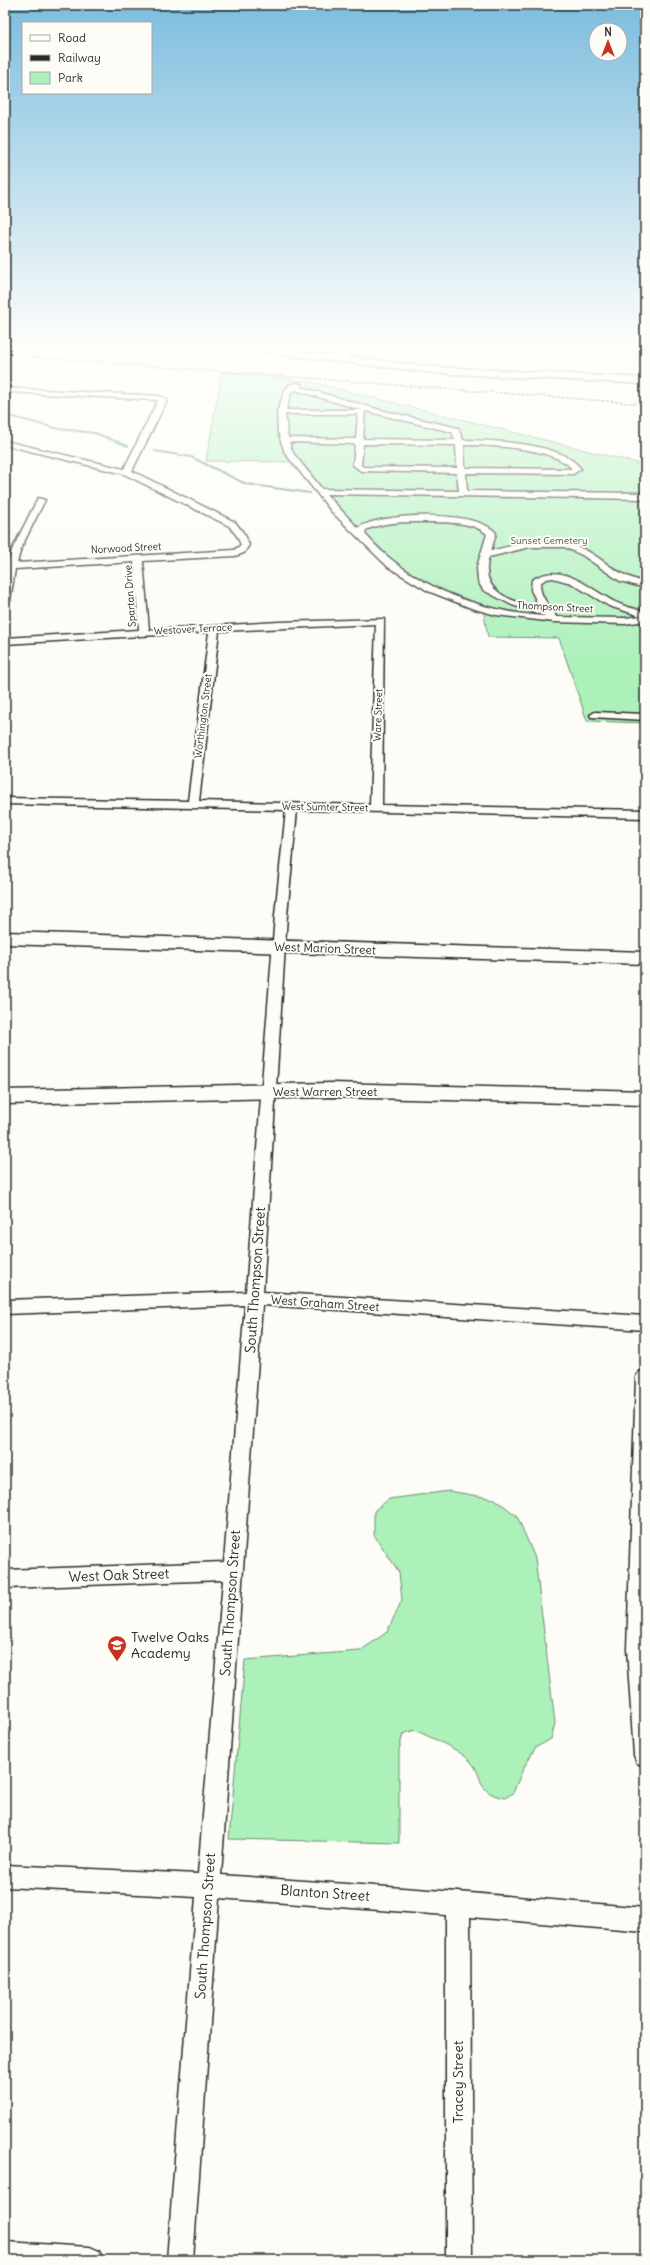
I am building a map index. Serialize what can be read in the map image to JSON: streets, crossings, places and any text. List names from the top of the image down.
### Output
{
  "streets": {
    "main road": ["West Marion Street", "West Warren Street"],
    "street": [
      "Norwood Street",
      "Spartan Drive",
      "Thompson Street",
      "Westover Terrace",
      "Ware Street",
      "Worthington Street",
      "West Sumter Street",
      "South Thompson Street",
      "West Graham Street",
      "West Oak Street",
      "Blanton Street",
      "Tracey Street"
    ]
  },
  "crossings": [
    ["Norwood Street", "Spartan Drive"],
    ["Spartan Drive", "Westover Terrace"],
    ["Westover Terrace", "Ware Street"],
    ["Westover Terrace", "Worthington Street"],
    ["Ware Street", "West Sumter Street"],
    ["Worthington Street", "West Sumter Street"],
    ["West Sumter Street", "South Thompson Street"],
    ["West Marion Street", "South Thompson Street"],
    ["West Warren Street", "South Thompson Street"],
    ["South Thompson Street", "West Graham Street"],
    ["South Thompson Street", "West Oak Street"],
    ["South Thompson Street", "Blanton Street"],
    ["Blanton Street", "Tracey Street"]
  ],
  "parks": ["Sunset Cemetery"],
  "places": {
    "school or university": ["Twelve Oaks Academy"]
  },
  "legend": ["Road", "Railway", "Park"],
  "north": "top"
}
